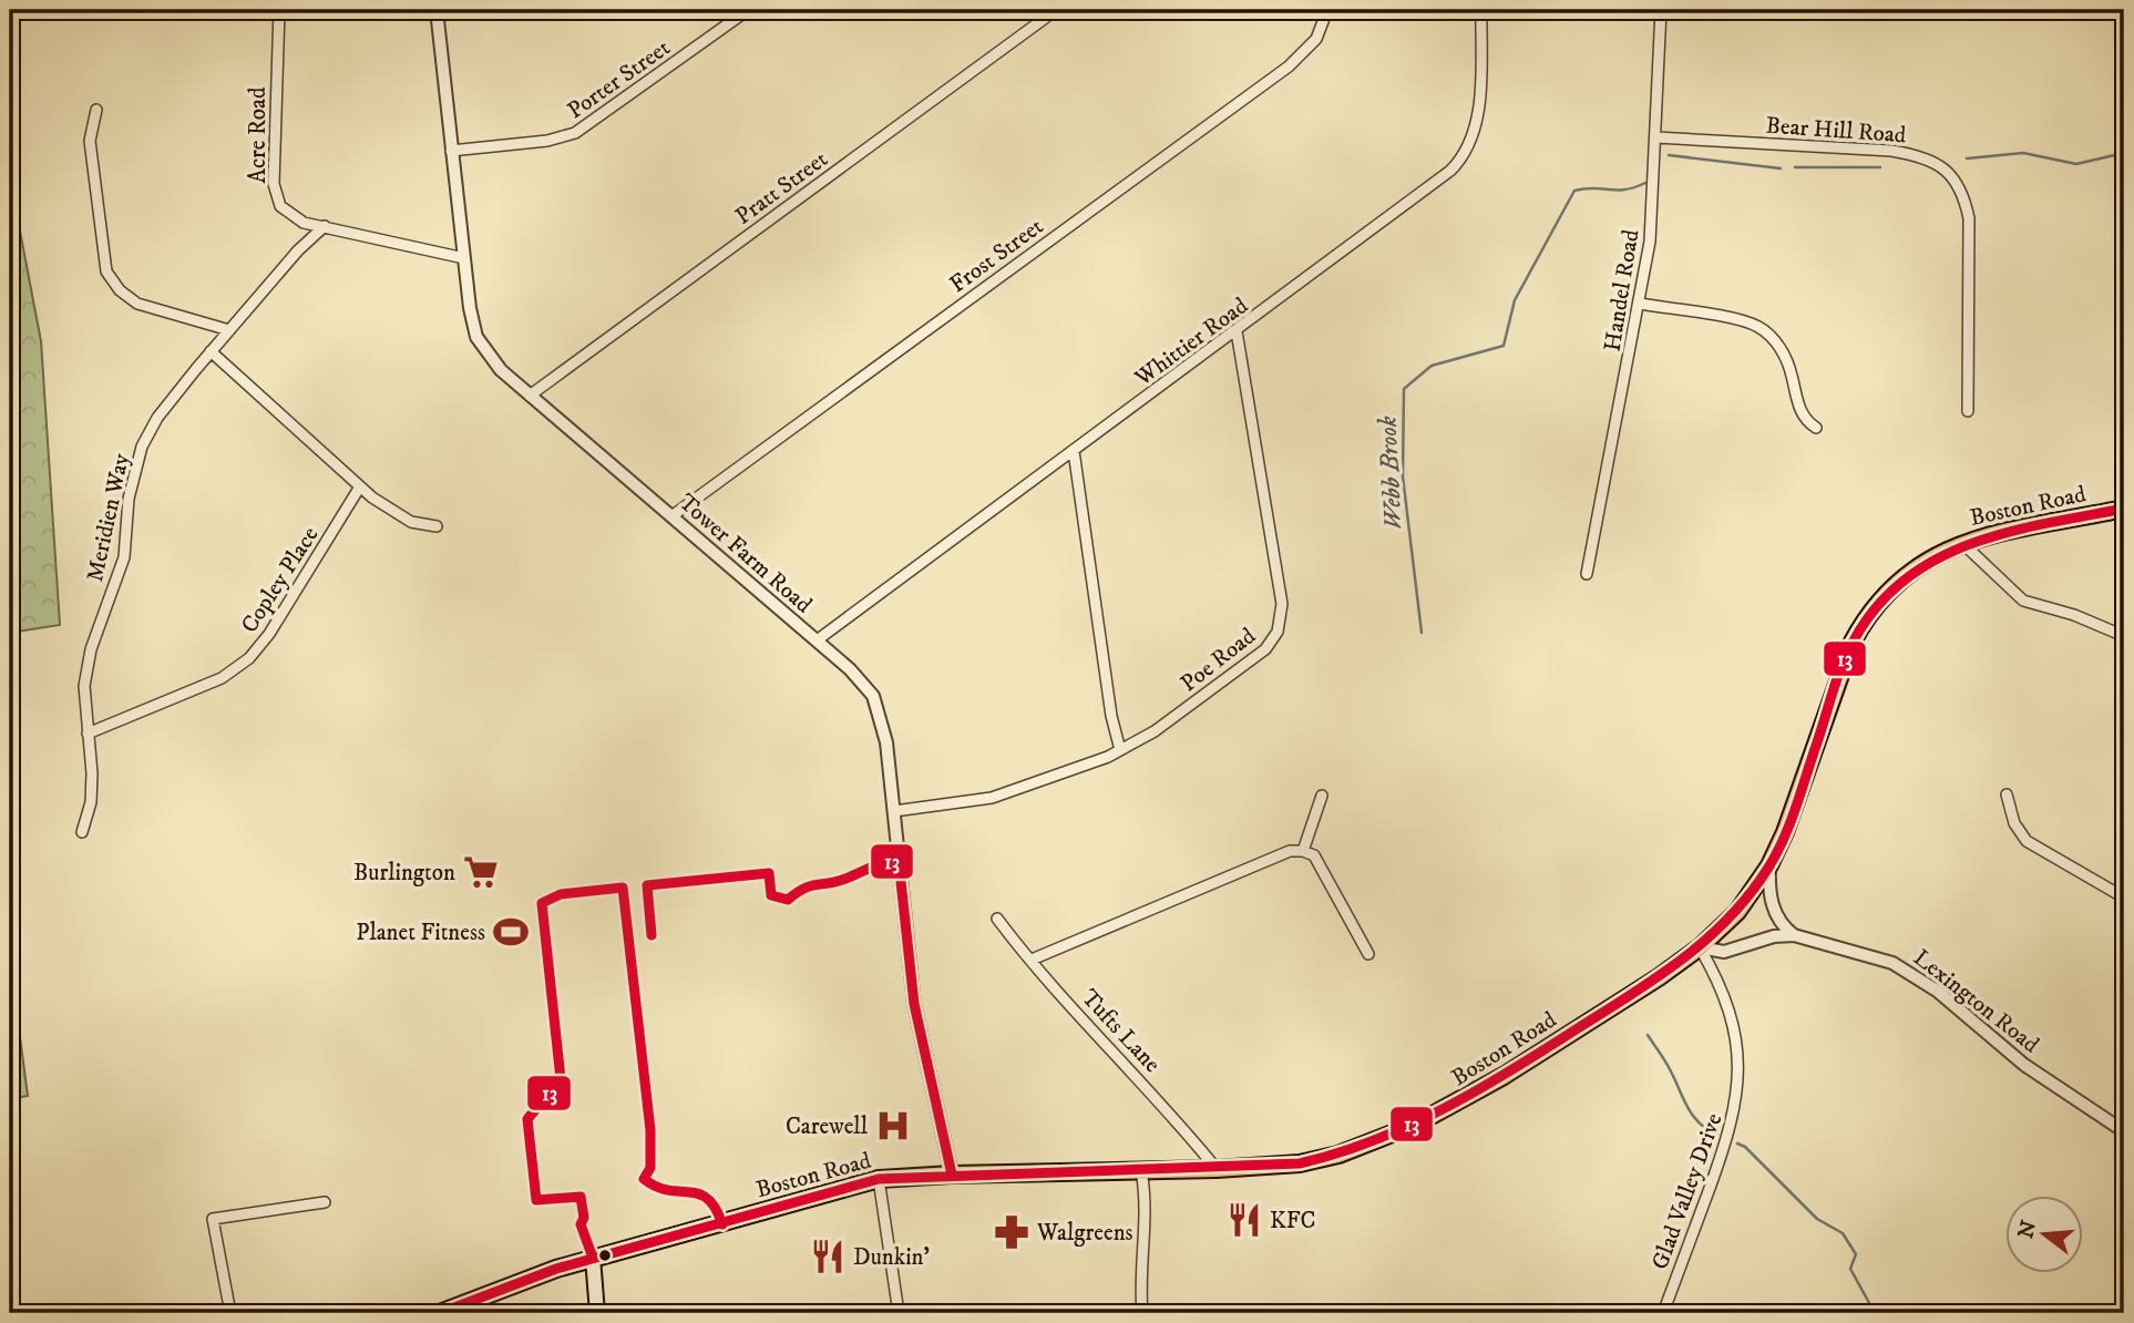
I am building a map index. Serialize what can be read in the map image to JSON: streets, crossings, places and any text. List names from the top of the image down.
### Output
{
  "streets": {
    "main road": ["Boston Road"],
    "street": [
      "Porter Street",
      "Bear Hill Road",
      "Acre Road",
      "Pratt Street",
      "Frost Street",
      "Handel Road",
      "Whittier Road",
      "Meridien Way",
      "Tower Farm Road",
      "Copley Place",
      "Poe Road",
      "Lexington Road",
      "Tufts Lane",
      "Glad Valley Drive"
    ]
  },
  "crossings": [
    ["Porter Street", "Tower Farm Road"],
    ["Bear Hill Road", "Handel Road"],
    ["Acre Road", "Meridien Way"],
    ["Acre Road", "Tower Farm Road"],
    ["Pratt Street", "Tower Farm Road"],
    ["Frost Street", "Tower Farm Road"],
    ["Whittier Road", "Tower Farm Road"],
    ["Whittier Road", "Poe Road"],
    ["Boston Road", "Tower Farm Road"],
    ["Boston Road", "Lexington Road"],
    ["Boston Road", "Tufts Lane"],
    ["Boston Road", "Glad Valley Drive"],
    ["Meridien Way", "Copley Place"],
    ["Tower Farm Road", "Poe Road"],
    ["Lexington Road", "Glad Valley Drive"]
  ],
  "water": ["Webb Brook"],
  "places": {
    "supermarket": ["Burlington"],
    "sports": ["Planet Fitness"],
    "hospital": ["Carewell"],
    "restaurant": ["KFC", "Dunkin'"],
    "pharmacy": ["Walgreens"]
  },
  "lines": ["transit line 13"],
  "north": "left"
}
